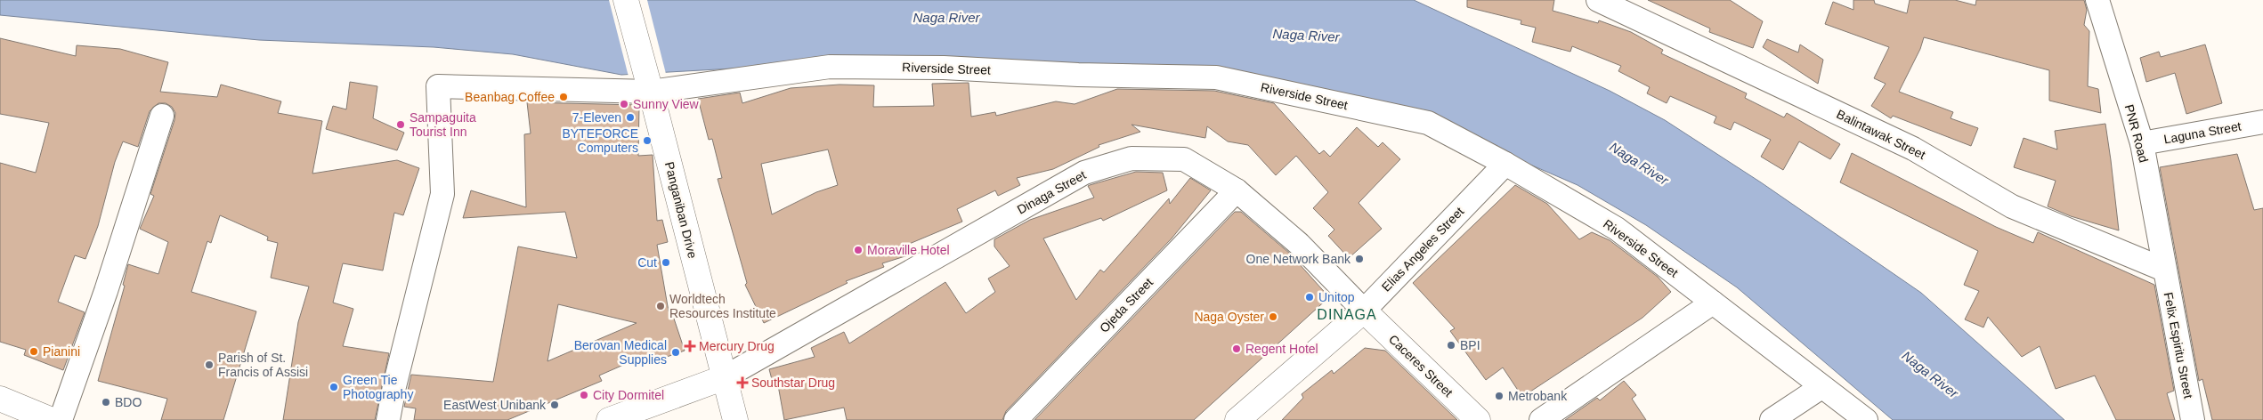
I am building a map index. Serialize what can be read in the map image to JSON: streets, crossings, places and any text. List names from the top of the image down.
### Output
{
  "streets": {
    "main road": ["Panganiban Drive", "Elias Angeles Street", "Caceres Street"],
    "street": [
      "Riverside Street",
      "Laguna Street",
      "PNR Road",
      "Balintawak Street",
      "Dinaga Street",
      "Ojeda Street",
      "Felix Espiritu Street"
    ]
  },
  "crossings": [
    ["Riverside Street", "Panganiban Drive"],
    ["Riverside Street", "Elias Angeles Street"],
    ["Laguna Street", "PNR Road"],
    ["PNR Road", "Balintawak Street"],
    ["PNR Road", "Felix Espiritu Street"],
    ["Balintawak Street", "Felix Espiritu Street"],
    ["Dinaga Street", "Panganiban Drive"],
    ["Dinaga Street", "Elias Angeles Street"],
    ["Dinaga Street", "Ojeda Street"],
    ["Dinaga Street", "Caceres Street"],
    ["Elias Angeles Street", "Caceres Street"]
  ],
  "districts": ["DINAGA"],
  "water": ["Naga River"],
  "places": {
    "other": [
      "Beanbag Coffee",
      "Sunny View",
      "7-Eleven",
      "Sampaguita Tourist Inn",
      "BYTEFORCE Computers",
      "Moraville Hotel",
      "One Network Bank",
      "Cut",
      "Unitop",
      "Worldtech Resources Institute",
      "Naga Oyster",
      "BPI",
      "Regent Hotel",
      "Pianini",
      "Berovan Medical Supplies",
      "Parish of St. Francis of Assisi",
      "Green Tie Photography",
      "City Dormitel",
      "Metrobank",
      "BDO",
      "EastWest Unibank"
    ],
    "health": ["Mercury Drug", "Southstar Drug"]
  }
}
